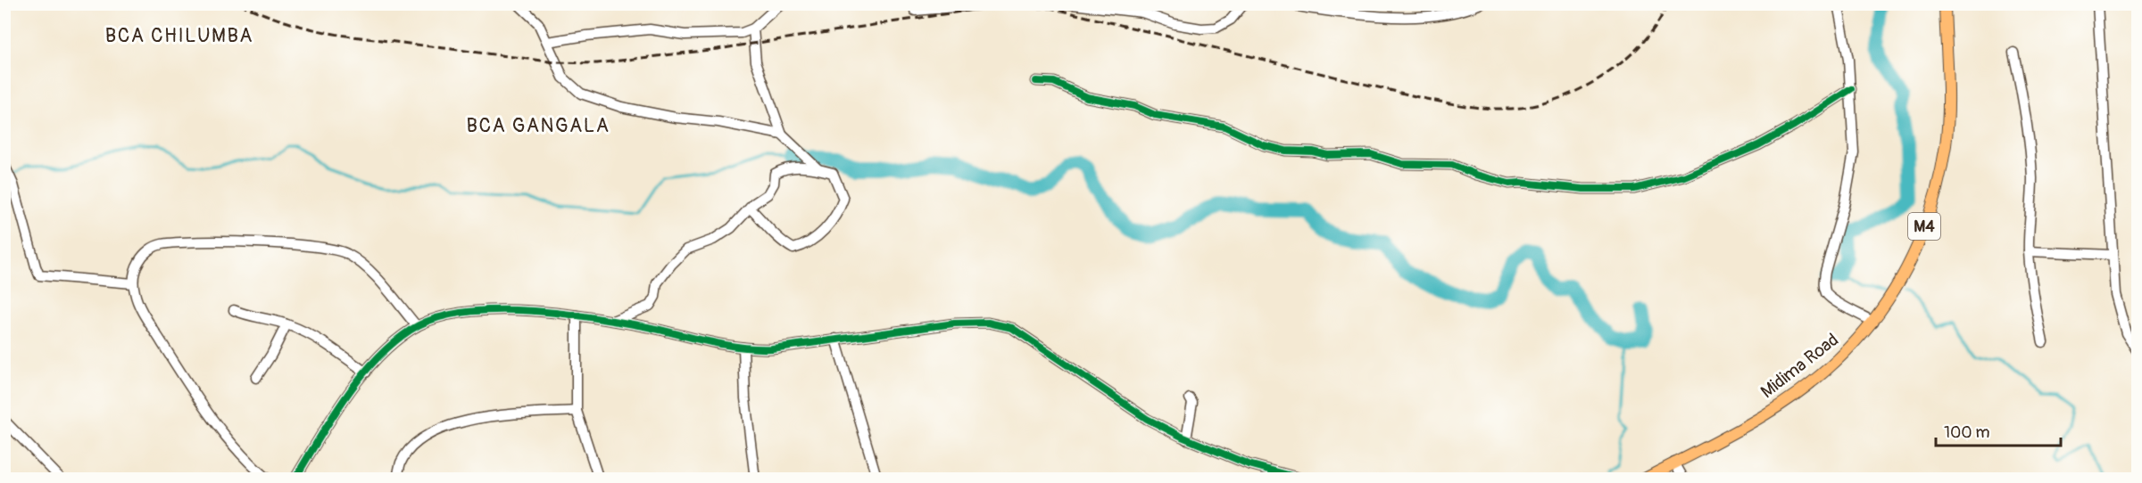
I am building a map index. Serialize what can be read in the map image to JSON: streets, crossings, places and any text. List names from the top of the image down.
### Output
{
  "streets": {
    "main road": ["M4", "Midima Road"]
  },
  "districts": ["BCA CHILUMBA", "BCA GANGALA"],
  "scale_bar": "100 m"
}
